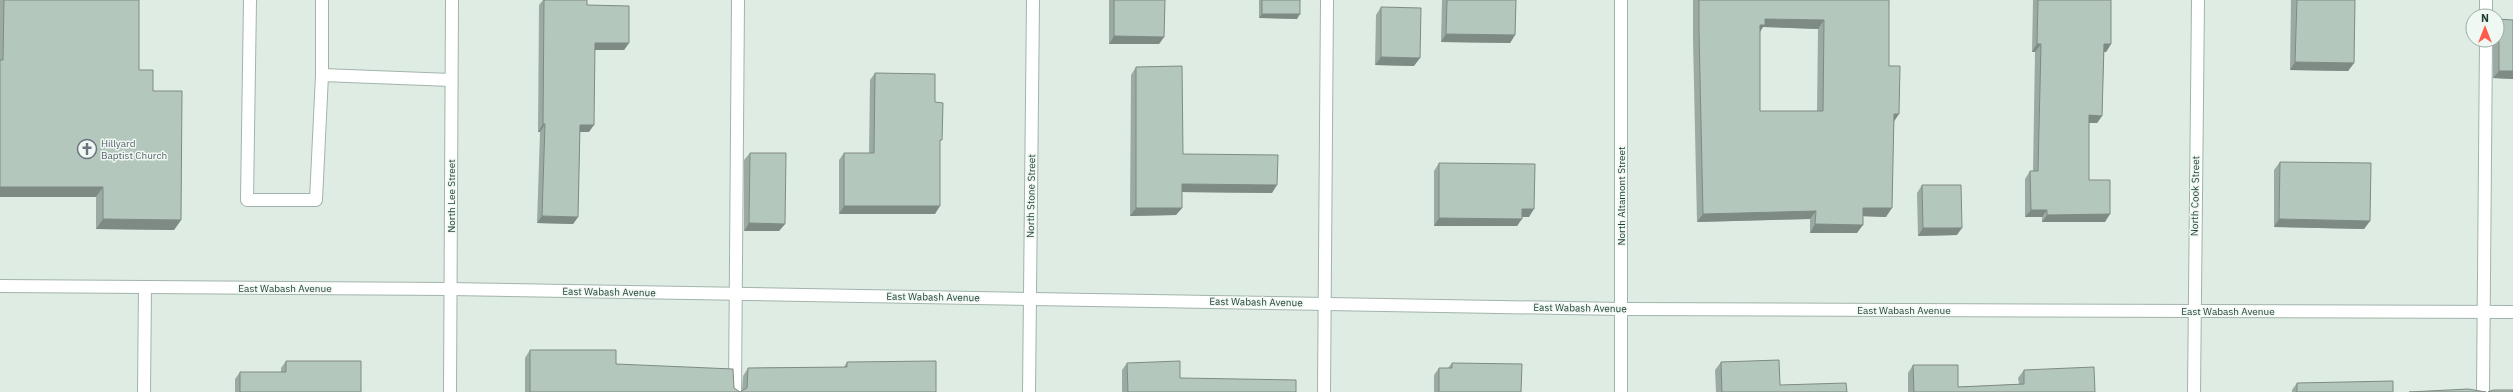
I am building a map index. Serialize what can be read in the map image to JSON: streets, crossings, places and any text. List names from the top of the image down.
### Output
{
  "streets": {
    "street": [
      "North Lee Street",
      "North Stone Street",
      "North Altamont Street",
      "North Cook Street",
      "East Wabash Avenue"
    ]
  },
  "crossings": [
    ["North Lee Street", "East Wabash Avenue"],
    ["North Stone Street", "East Wabash Avenue"],
    ["North Altamont Street", "East Wabash Avenue"],
    ["North Cook Street", "East Wabash Avenue"]
  ],
  "places": {
    "church": ["Hillyard Baptist Church"]
  },
  "north": "top"
}
